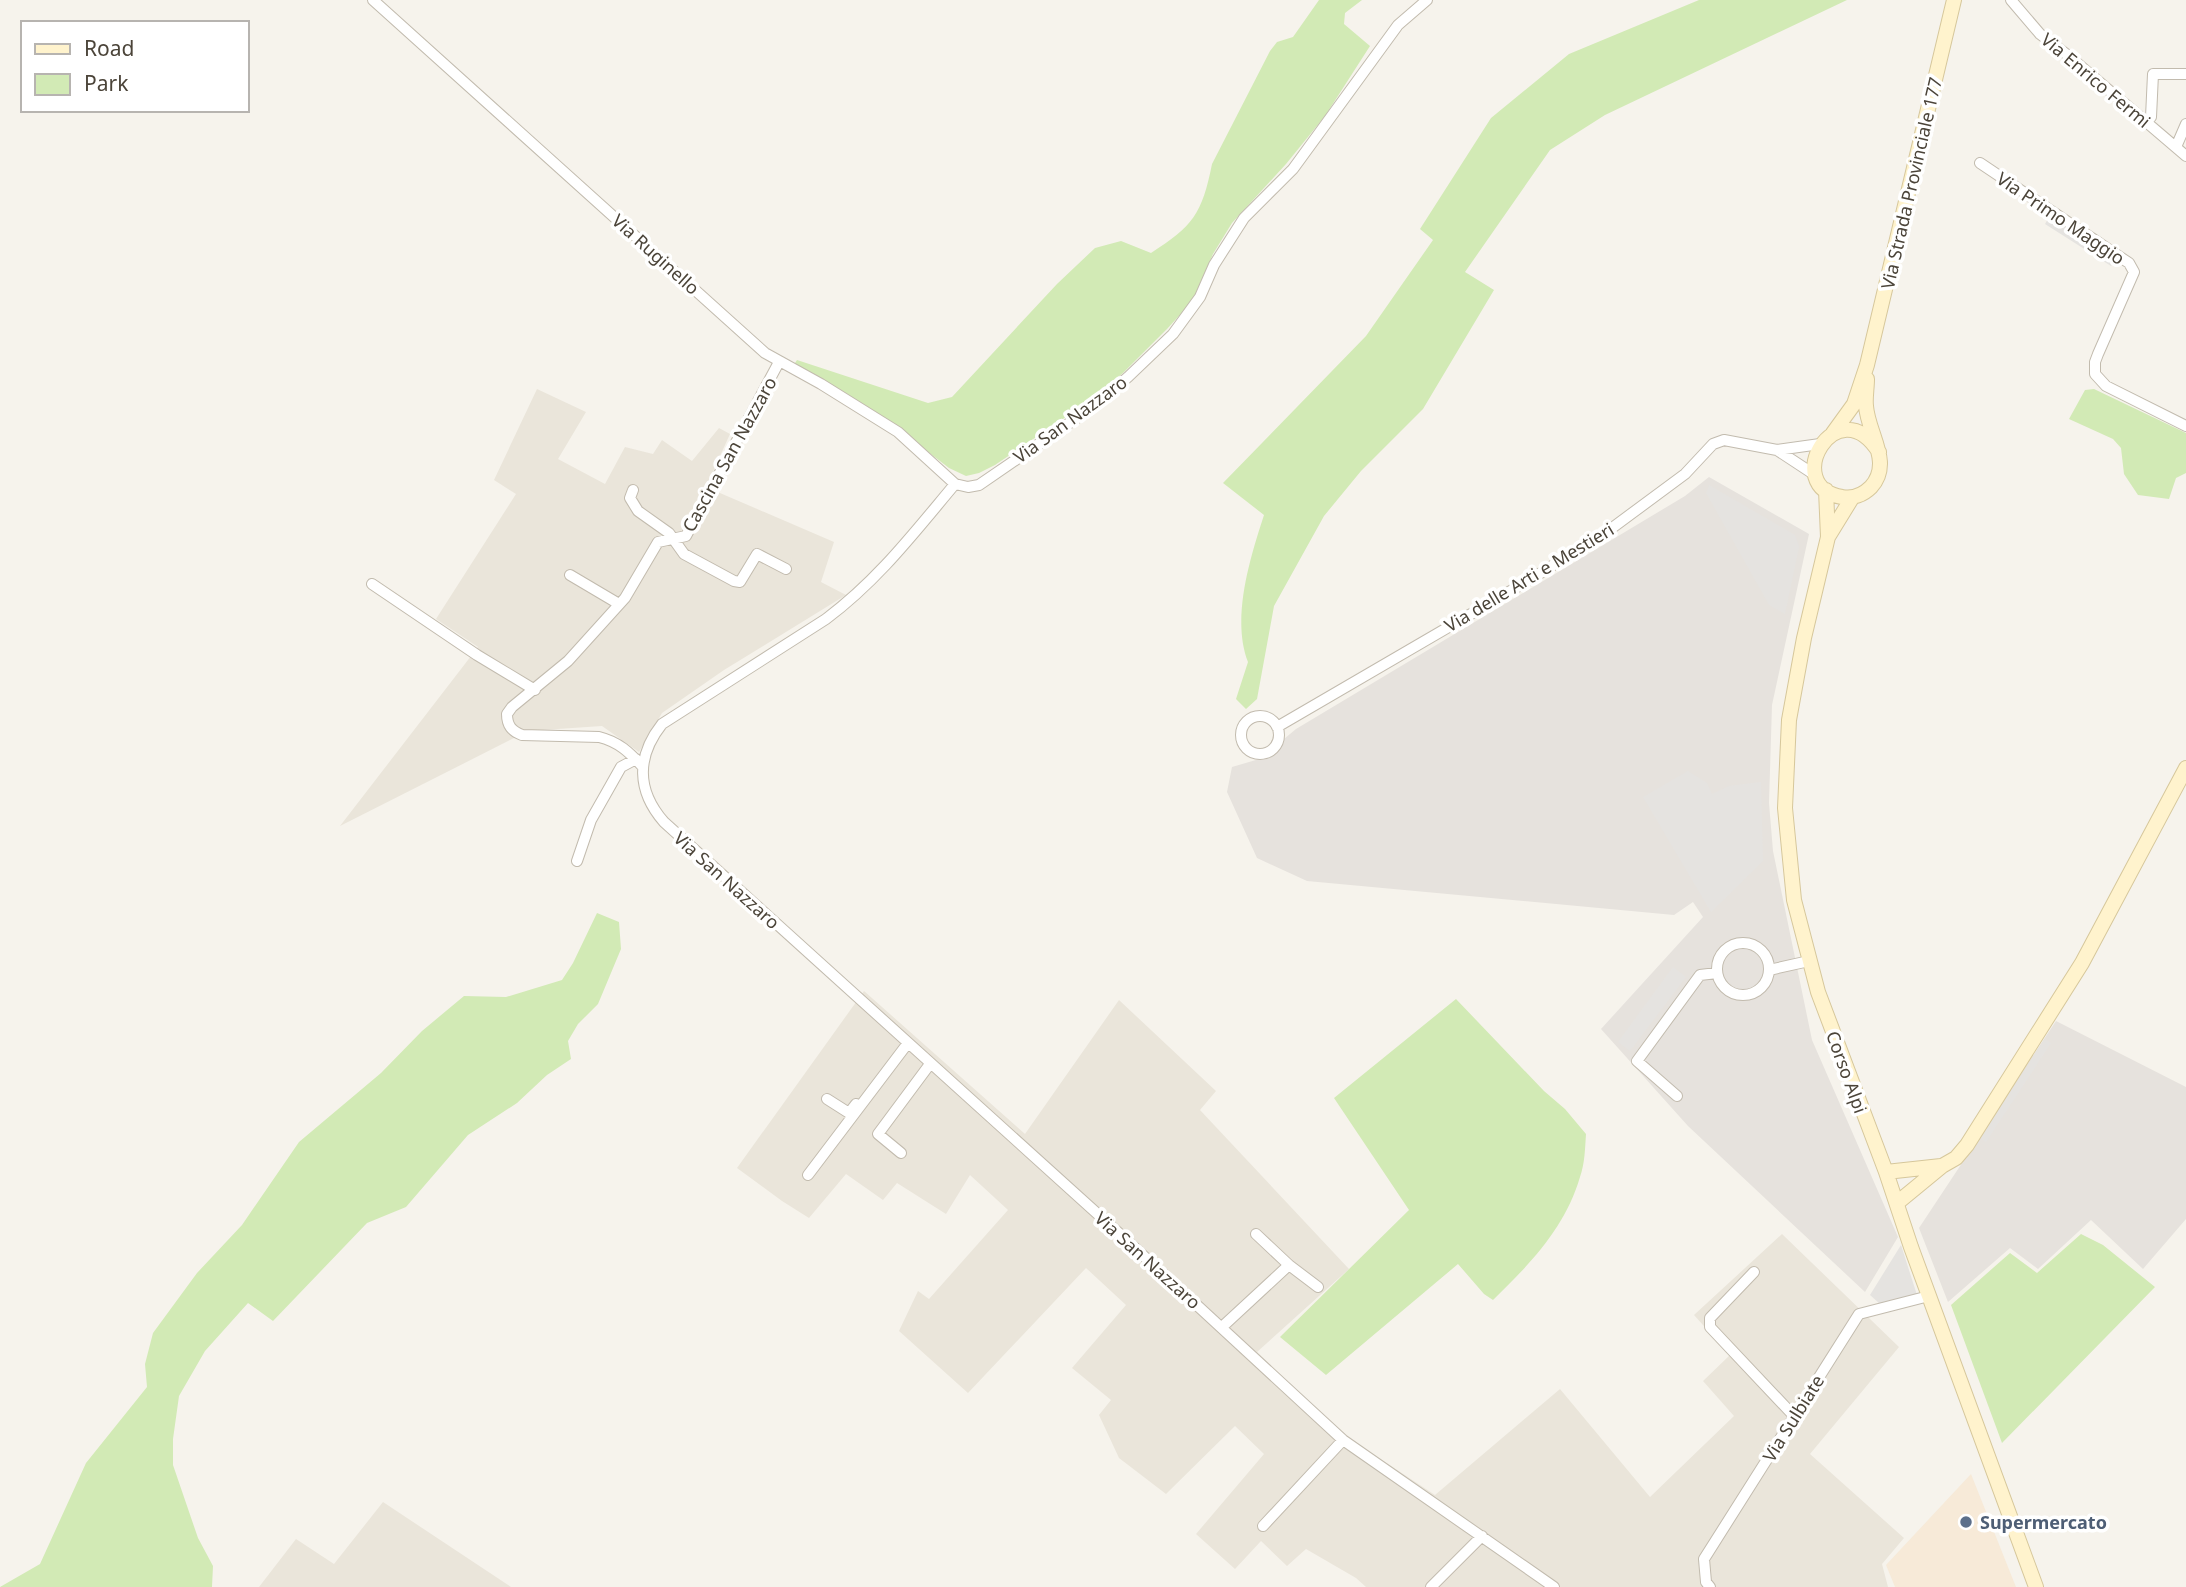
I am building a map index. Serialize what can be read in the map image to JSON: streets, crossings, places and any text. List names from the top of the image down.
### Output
{
  "streets": {
    "main road": ["Via Strada Provinciale 177", "Corso Alpi"],
    "street": [
      "Via Enrico Fermi",
      "Via Primo Maggio",
      "Via Ruginello",
      "Via San Nazzaro",
      "Cascina San Nazzaro",
      "Via delle Arti e Mestieri",
      "Via Sulbiate"
    ]
  },
  "crossings": [
    ["Via Strada Provinciale 177", "Via delle Arti e Mestieri"],
    ["Via Strada Provinciale 177", "Corso Alpi"],
    ["Via Ruginello", "Via San Nazzaro"],
    ["Via Ruginello", "Cascina San Nazzaro"],
    ["Via delle Arti e Mestieri", "Corso Alpi"],
    ["Corso Alpi", "Via Sulbiate"]
  ],
  "places": ["Supermercato"],
  "legend": ["Road", "Park"]
}
